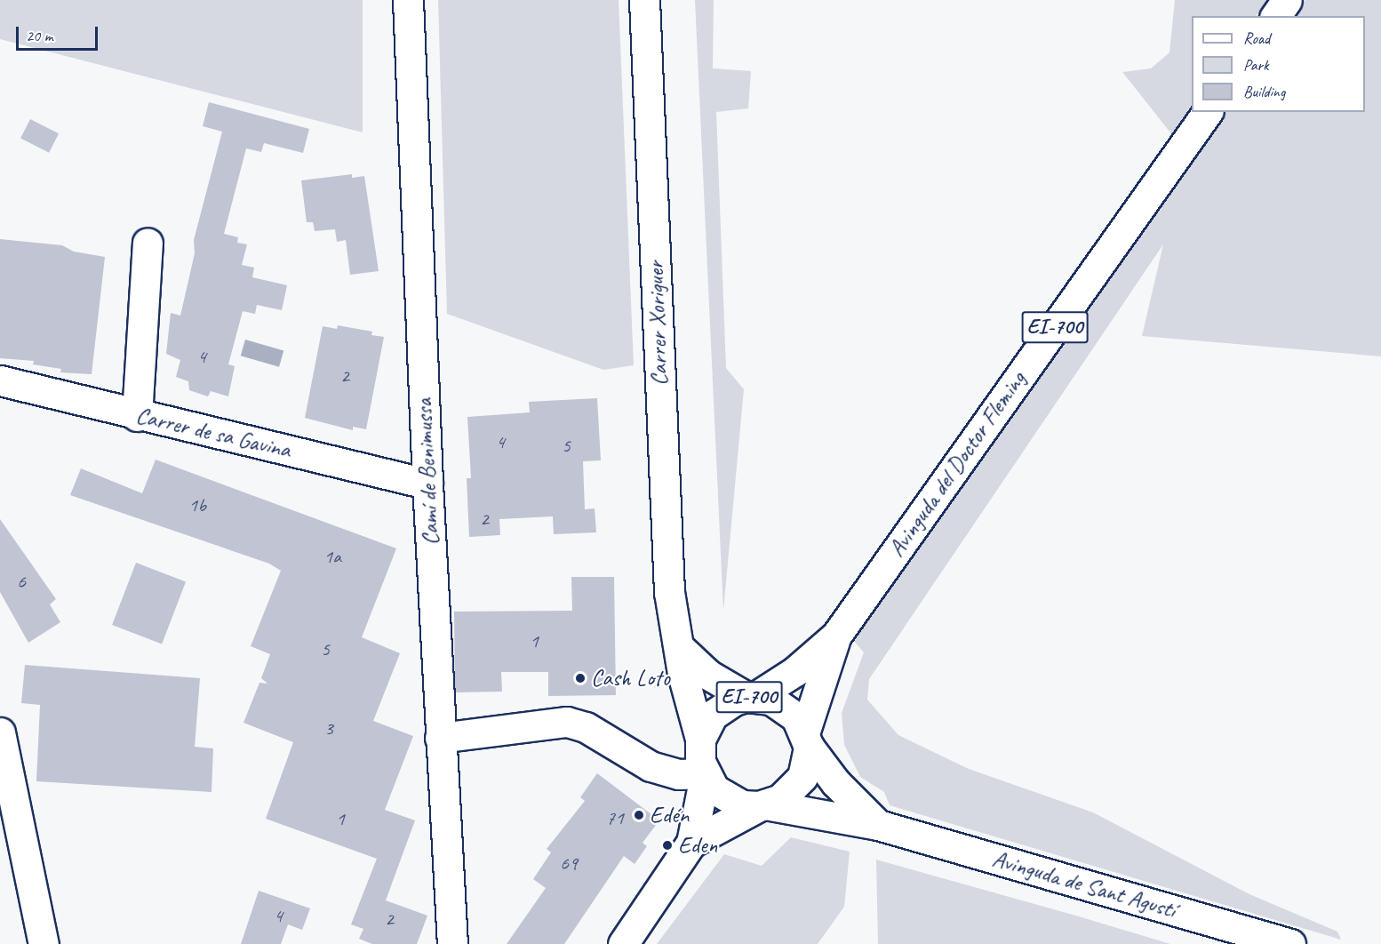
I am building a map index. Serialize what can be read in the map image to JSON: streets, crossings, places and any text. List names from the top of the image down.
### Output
{
  "streets": {
    "street": [
      "Carrer Xoriguer",
      "EI-700",
      "Carrer de sa Gavina",
      "Avinguda del Doctor Fleming",
      "Camí de Benimussa",
      "Avinguda de Sant Agustí"
    ]
  },
  "crossings": [
    ["Carrer Xoriguer", "EI-700"],
    ["Carrer Xoriguer", "Avinguda del Doctor Fleming"],
    ["Carrer Xoriguer", "Avinguda de Sant Agustí"],
    ["EI-700", "Avinguda del Doctor Fleming"],
    ["EI-700", "Avinguda de Sant Agustí"],
    ["Carrer de sa Gavina", "Camí de Benimussa"],
    ["Avinguda del Doctor Fleming", "Avinguda de Sant Agustí"]
  ],
  "places": ["Cash Loto", "Edén", "Eden"],
  "house_numbers": [
    "4",
    "2",
    "4",
    "5",
    "1b",
    "2",
    "1a",
    "6",
    "1",
    "5",
    "3",
    "71",
    "1",
    "69",
    "4",
    "2"
  ],
  "legend": ["Road", "Park", "Building"],
  "scale_bar": "20 m"
}
